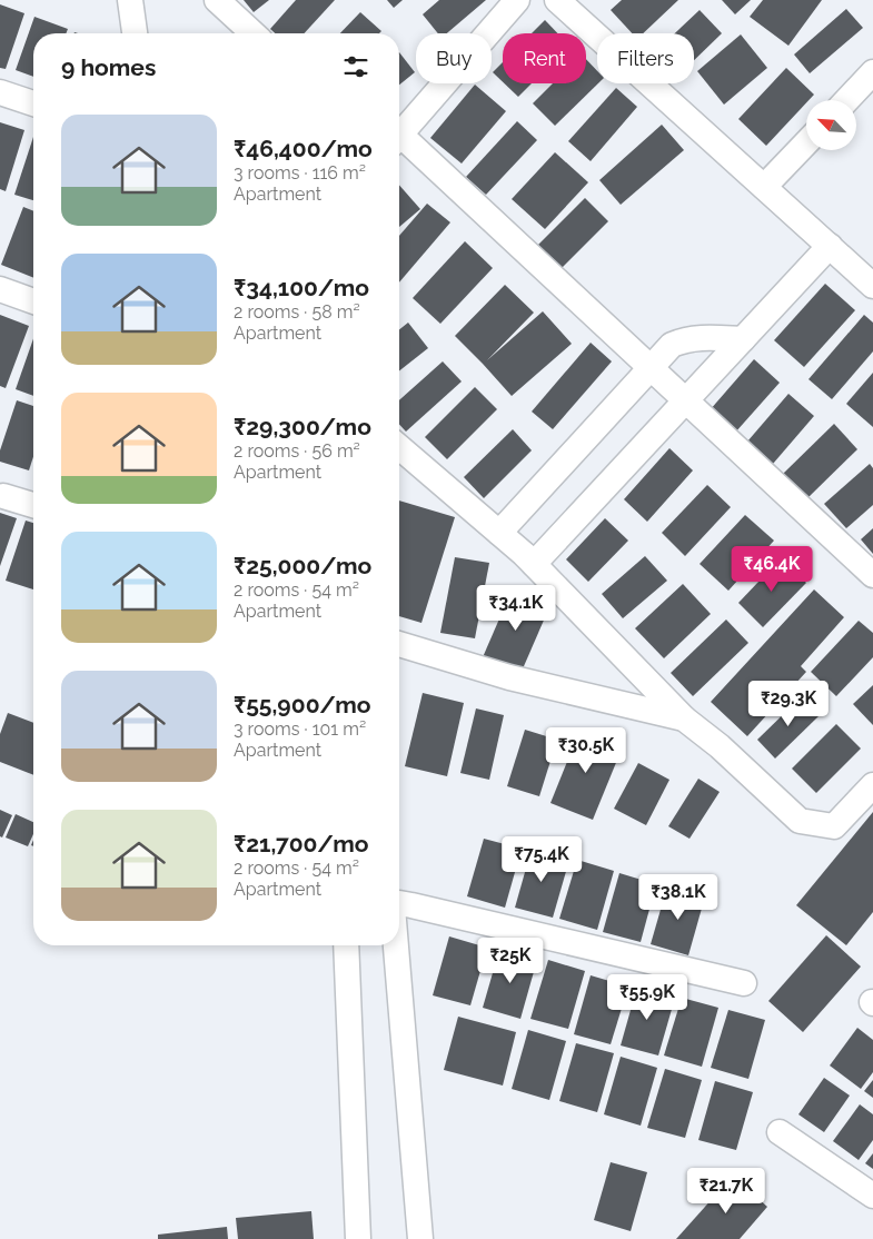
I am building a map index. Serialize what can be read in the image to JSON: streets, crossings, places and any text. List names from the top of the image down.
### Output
{
  "north": "top left",
  "page": {
    "chip": ["Buy", "Rent", "Filters"],
    "heading": "9 homes",
    "list": [
      {
        "name": "₹46,400/mo",
        "note": "3 rooms · 116 m² · Apartment"
      },
      {
        "name": "₹34,100/mo",
        "note": "2 rooms · 58 m² · Apartment"
      },
      {
        "name": "₹29,300/mo",
        "note": "2 rooms · 56 m² · Apartment"
      },
      {
        "name": "₹25,000/mo",
        "note": "2 rooms · 54 m² · Apartment"
      },
      {
        "name": "₹55,900/mo",
        "note": "3 rooms · 101 m² · Apartment"
      },
      {
        "name": "₹21,700/mo",
        "note": "2 rooms · 54 m² · Apartment"
      }
    ],
    "price": [
      "₹46.4K",
      "₹34.1K",
      "₹29.3K",
      "₹30.5K",
      "₹75.4K",
      "₹38.1K",
      "₹25K",
      "₹55.9K",
      "₹21.7K"
    ]
  }
}
